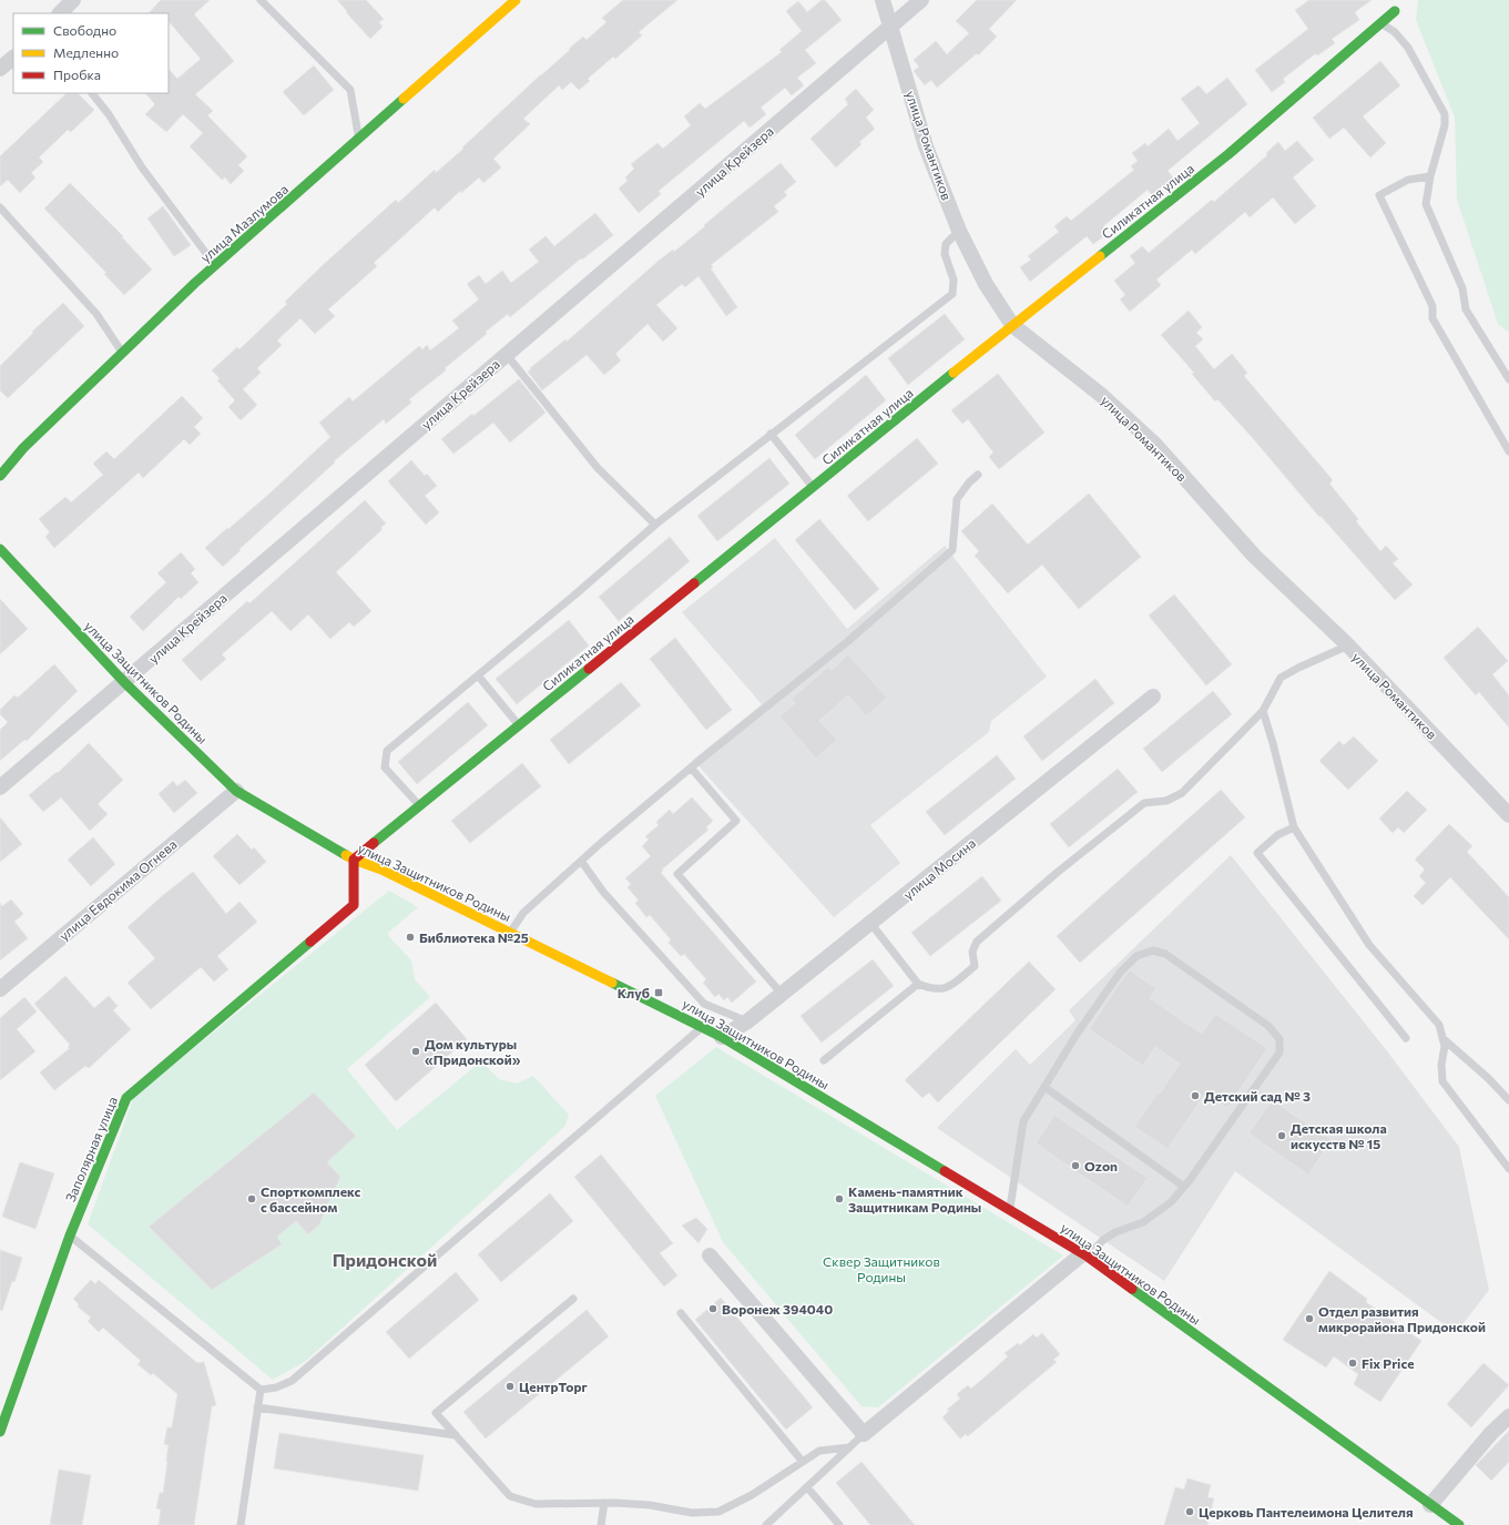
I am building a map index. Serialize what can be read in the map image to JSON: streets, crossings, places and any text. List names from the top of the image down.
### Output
{
  "streets": {
    "street": [
      "улица Романтиков",
      "улица Крейзера",
      "Силикатная улица",
      "улица Мазлумова",
      "улица Защитников Родины",
      "улица Мосина",
      "улица Евдокима Огнева",
      "Заполярная улица"
    ]
  },
  "crossings": [
    ["улица Романтиков", "улица Крейзера"],
    ["улица Романтиков", "Силикатная улица"],
    ["улица Крейзера", "улица Защитников Родины"],
    ["Силикатная улица", "улица Защитников Родины"],
    ["Силикатная улица", "Заполярная улица"],
    ["улица Защитников Родины", "улица Мосина"],
    ["улица Защитников Родины", "улица Евдокима Огнева"],
    ["улица Защитников Родины", "Заполярная улица"]
  ],
  "districts": ["Придонской"],
  "parks": ["Сквер Защитников Родины"],
  "places": {
    "other": [
      "Библиотека №25",
      "Дом культуры «Придонской»",
      "Детский сад № 3",
      "Детская школа искусств № 15",
      "Ozon",
      "Спорткомплекс с бассейном",
      "Камень-памятник Защитникам Родины",
      "Воронеж 394040",
      "Отдел развития микрорайона Придонской",
      "Fix Price",
      "ЦентрТорг",
      "Церковь Пантелеимона Целителя"
    ],
    "transit": ["Клуб"]
  },
  "legend": ["Свободно", "Медленно", "Пробка"]
}
